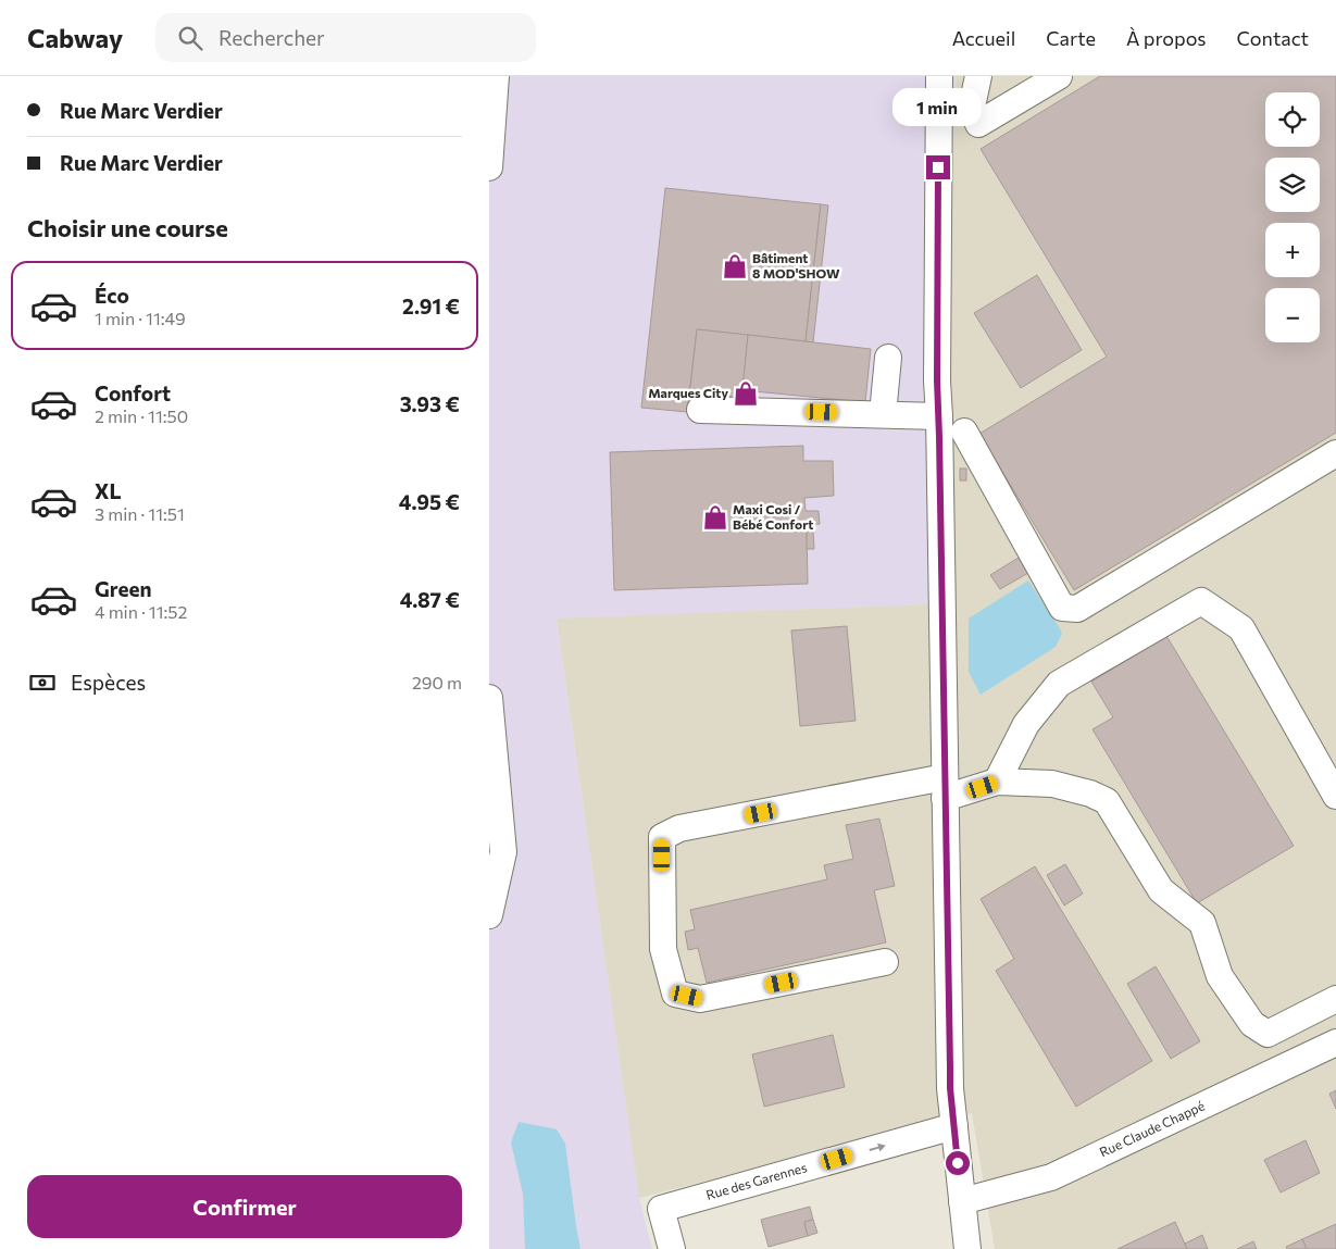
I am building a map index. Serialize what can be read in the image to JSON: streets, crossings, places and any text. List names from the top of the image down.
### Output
{
  "streets": {
    "street": ["Rue Claude Chappé", "Rue des Garennes"]
  },
  "one_way": ["Rue des Garennes"],
  "places": {
    "shop": ["Bâtiment 8 MOD'SHOW", "Marques City", "Maxi Cosi / Bébé Confort"]
  },
  "page": {
    "header": "Cabway",
    "search": "Rechercher",
    "nav": [
      "Accueil",
      "Carte",
      "À propos",
      "Contact"
    ],
    "banner": ["Rue Marc Verdier", "Rue Marc Verdier"],
    "bubble": "1 min",
    "map_buttons": ["+", "−"],
    "heading": "Choisir une course",
    "list": [
      {
        "name": "Éco",
        "note": "1 min · 11:49",
        "value": "2.91 €"
      },
      {
        "name": "Confort",
        "note": "2 min · 11:50",
        "value": "3.93 €"
      },
      {
        "name": "XL",
        "note": "3 min · 11:51",
        "value": "4.95 €"
      },
      {
        "name": "Green",
        "note": "4 min · 11:52",
        "value": "4.87 €"
      }
    ],
    "pay": ["Espèces", "290 m"],
    "buttons": "Confirmer"
  }
}
